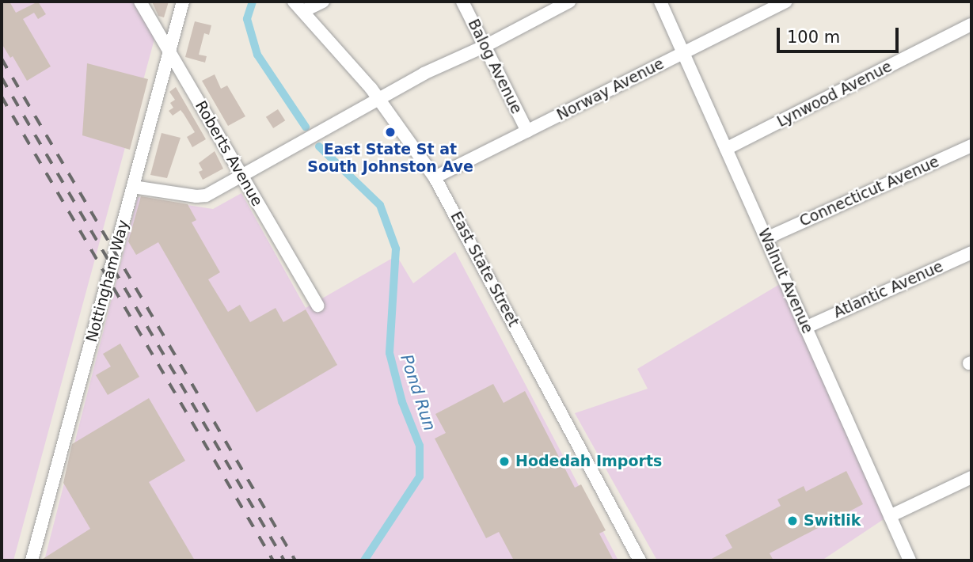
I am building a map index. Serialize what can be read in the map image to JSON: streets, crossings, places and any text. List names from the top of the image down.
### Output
{
  "streets": {
    "street": [
      "Balog Avenue",
      "Norway Avenue",
      "Lynwood Avenue",
      "Roberts Avenue",
      "Connecticut Avenue",
      "East State Street",
      "Nottingham Way",
      "Walnut Avenue",
      "Atlantic Avenue"
    ]
  },
  "crossings": [
    ["Balog Avenue", "Norway Avenue"],
    ["Norway Avenue", "East State Street"],
    ["Norway Avenue", "Walnut Avenue"],
    ["Lynwood Avenue", "Walnut Avenue"],
    ["Roberts Avenue", "Nottingham Way"],
    ["Connecticut Avenue", "Walnut Avenue"],
    ["Walnut Avenue", "Atlantic Avenue"]
  ],
  "water": ["Pond Run"],
  "places": ["East State St at South Johnston Ave", "Hodedah Imports", "Switlik"],
  "scale_bar": "100 m"
}
